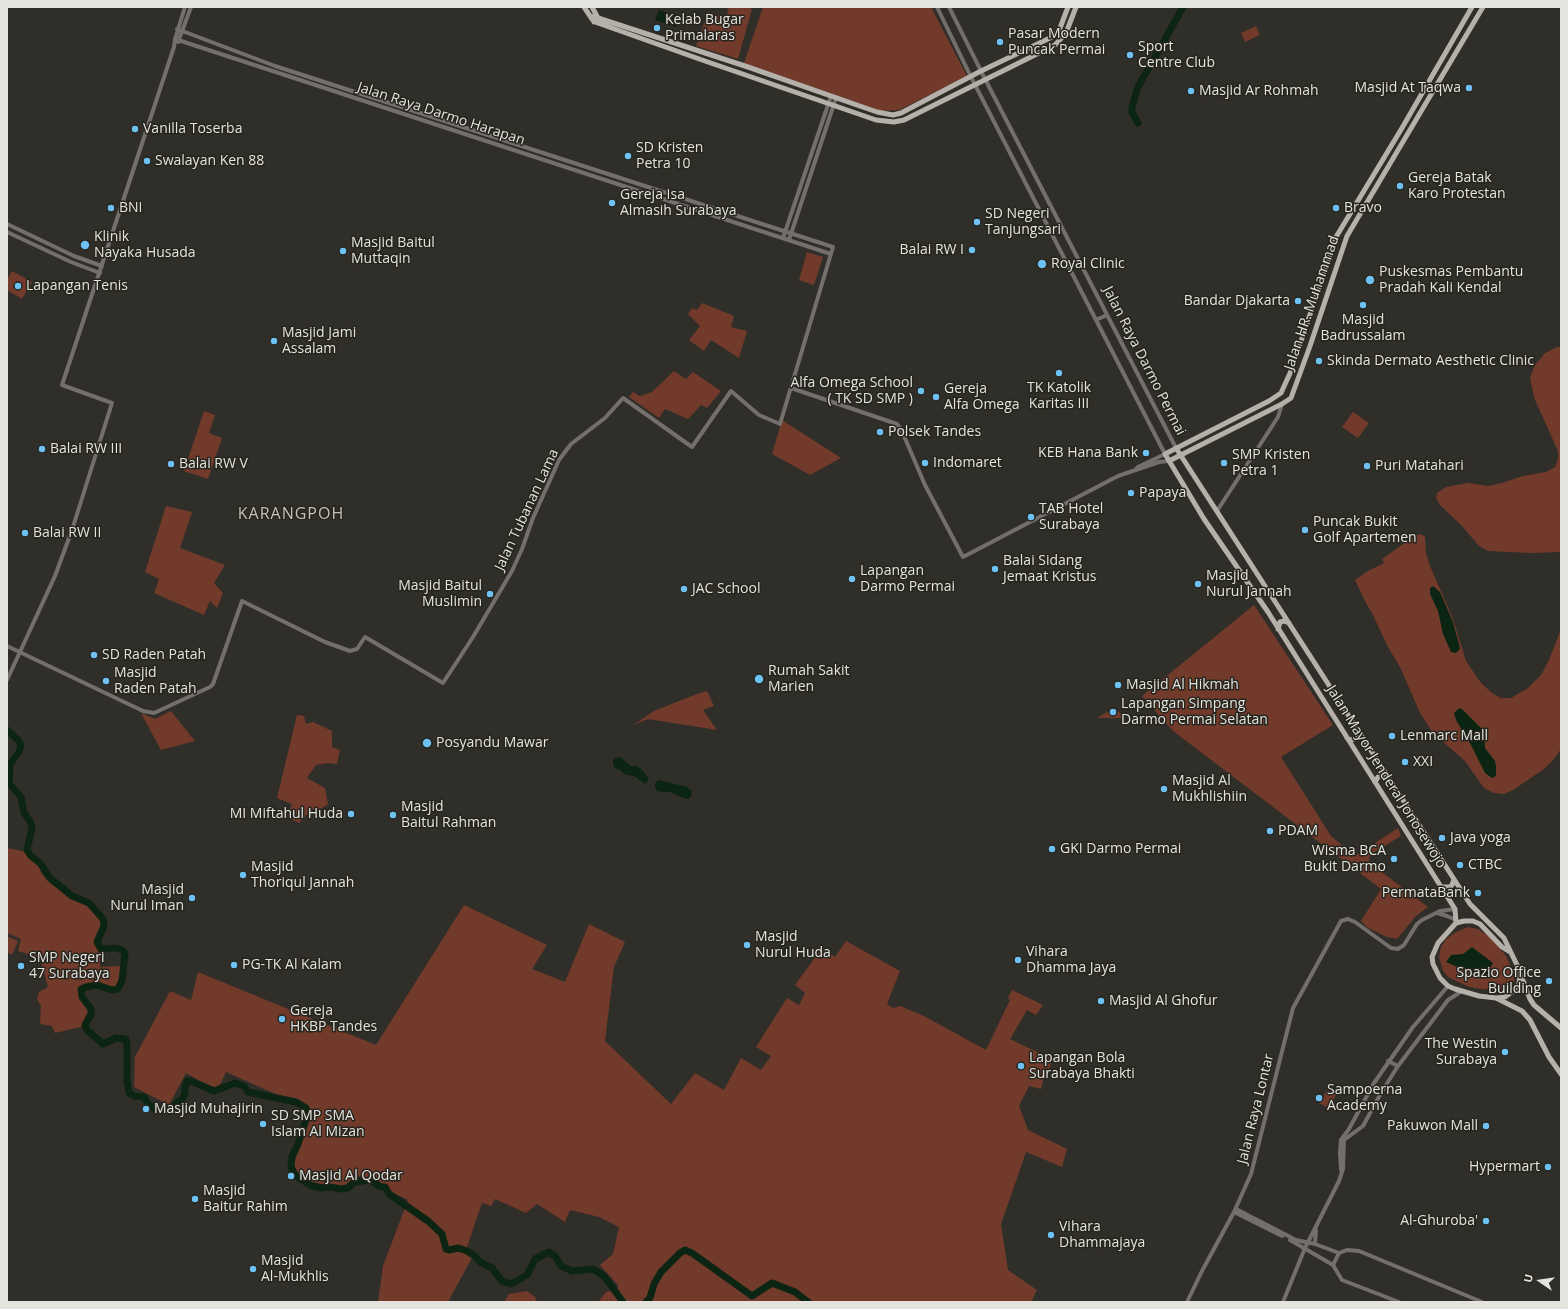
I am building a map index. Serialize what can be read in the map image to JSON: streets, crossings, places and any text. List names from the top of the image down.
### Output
{
  "streets": {
    "main road": ["Jalan HR. Muhammad", "Jalan Mayor Jenderal Jonosewojo"],
    "street": [
      "Jalan Raya Darmo Harapan",
      "Jalan Raya Darmo Permai",
      "Jalan Tubanan Lama",
      "Jalan Raya Lontar"
    ]
  },
  "crossings": [
    ["Jalan HR. Muhammad", "Jalan Raya Darmo Permai"],
    ["Jalan HR. Muhammad", "Jalan Mayor Jenderal Jonosewojo"],
    ["Jalan Raya Darmo Permai", "Jalan Mayor Jenderal Jonosewojo"]
  ],
  "districts": ["KARANGPOH"],
  "places": [
    "Kelab Bugar Primalaras",
    "Pasar Modern Puncak Permai",
    "Sport Centre Club",
    "Masjid At Taqwa",
    "Masjid Ar Rohmah",
    "Vanilla Toserba",
    "SD Kristen Petra 10",
    "Swalayan Ken 88",
    "Gereja Batak Karo Protestan",
    "Gereja Isa Almasih Surabaya",
    "BNI",
    "Bravo",
    "SD Negeri Tanjungsari",
    "Klinik Nayaka Husada",
    "Balai RW I",
    "Masjid Baitul Muttaqin",
    "Royal Clinic",
    "Puskesmas Pembantu Pradah Kali Kendal",
    "Lapangan Tenis",
    "Bandar Djakarta",
    "Masjid Badrussalam",
    "Masjid Jami Assalam",
    "Skinda Dermato Aesthetic Clinic",
    "TK Katolik Karitas III",
    "Alfa Omega School ( TK SD SMP )",
    "Gereja Alfa Omega",
    "Polsek Tandes",
    "Balai RW III",
    "KEB Hana Bank",
    "Indomaret",
    "SMP Kristen Petra 1",
    "Balai RW V",
    "Puri Matahari",
    "Papaya",
    "TAB Hotel Surabaya",
    "Puncak Bukit Golf Apartemen",
    "Balai RW II",
    "Balai Sidang Jemaat Kristus",
    "Lapangan Darmo Permai",
    "Masjid Nurul Jannah",
    "JAC School",
    "Masjid Baitul Muslimin",
    "SD Raden Patah",
    "Rumah Sakit Marien",
    "Masjid Raden Patah",
    "Masjid Al Hikmah",
    "Lapangan Simpang Darmo Permai Selatan",
    "Lenmarc Mall",
    "Posyandu Mawar",
    "XXI",
    "Masjid Al Mukhlishiin",
    "MI Miftahul Huda",
    "Masjid Baitul Rahman",
    "PDAM",
    "Java yoga",
    "GKI Darmo Permai",
    "Wisma BCA Bukit Darmo",
    "CTBC",
    "Masjid Thoriqul Jannah",
    "PermataBank",
    "Masjid Nurul Iman",
    "Masjid Nurul Huda",
    "Vihara Dhamma Jaya",
    "PG-TK Al Kalam",
    "SMP Negeri 47 Surabaya",
    "Spazio Office Building",
    "Masjid Al Ghofur",
    "Gereja HKBP Tandes",
    "The Westin Surabaya",
    "Lapangan Bola Surabaya Bhakti",
    "Sampoerna Academy",
    "Masjid Muhajirin",
    "SD SMP SMA Islam Al Mizan",
    "Pakuwon Mall",
    "Hypermart",
    "Masjid Al Qodar",
    "Masjid Baitur Rahim",
    "Al-Ghuroba'",
    "Vihara Dhammajaya",
    "Masjid Al-Mukhlis"
  ],
  "north": "left"
}
